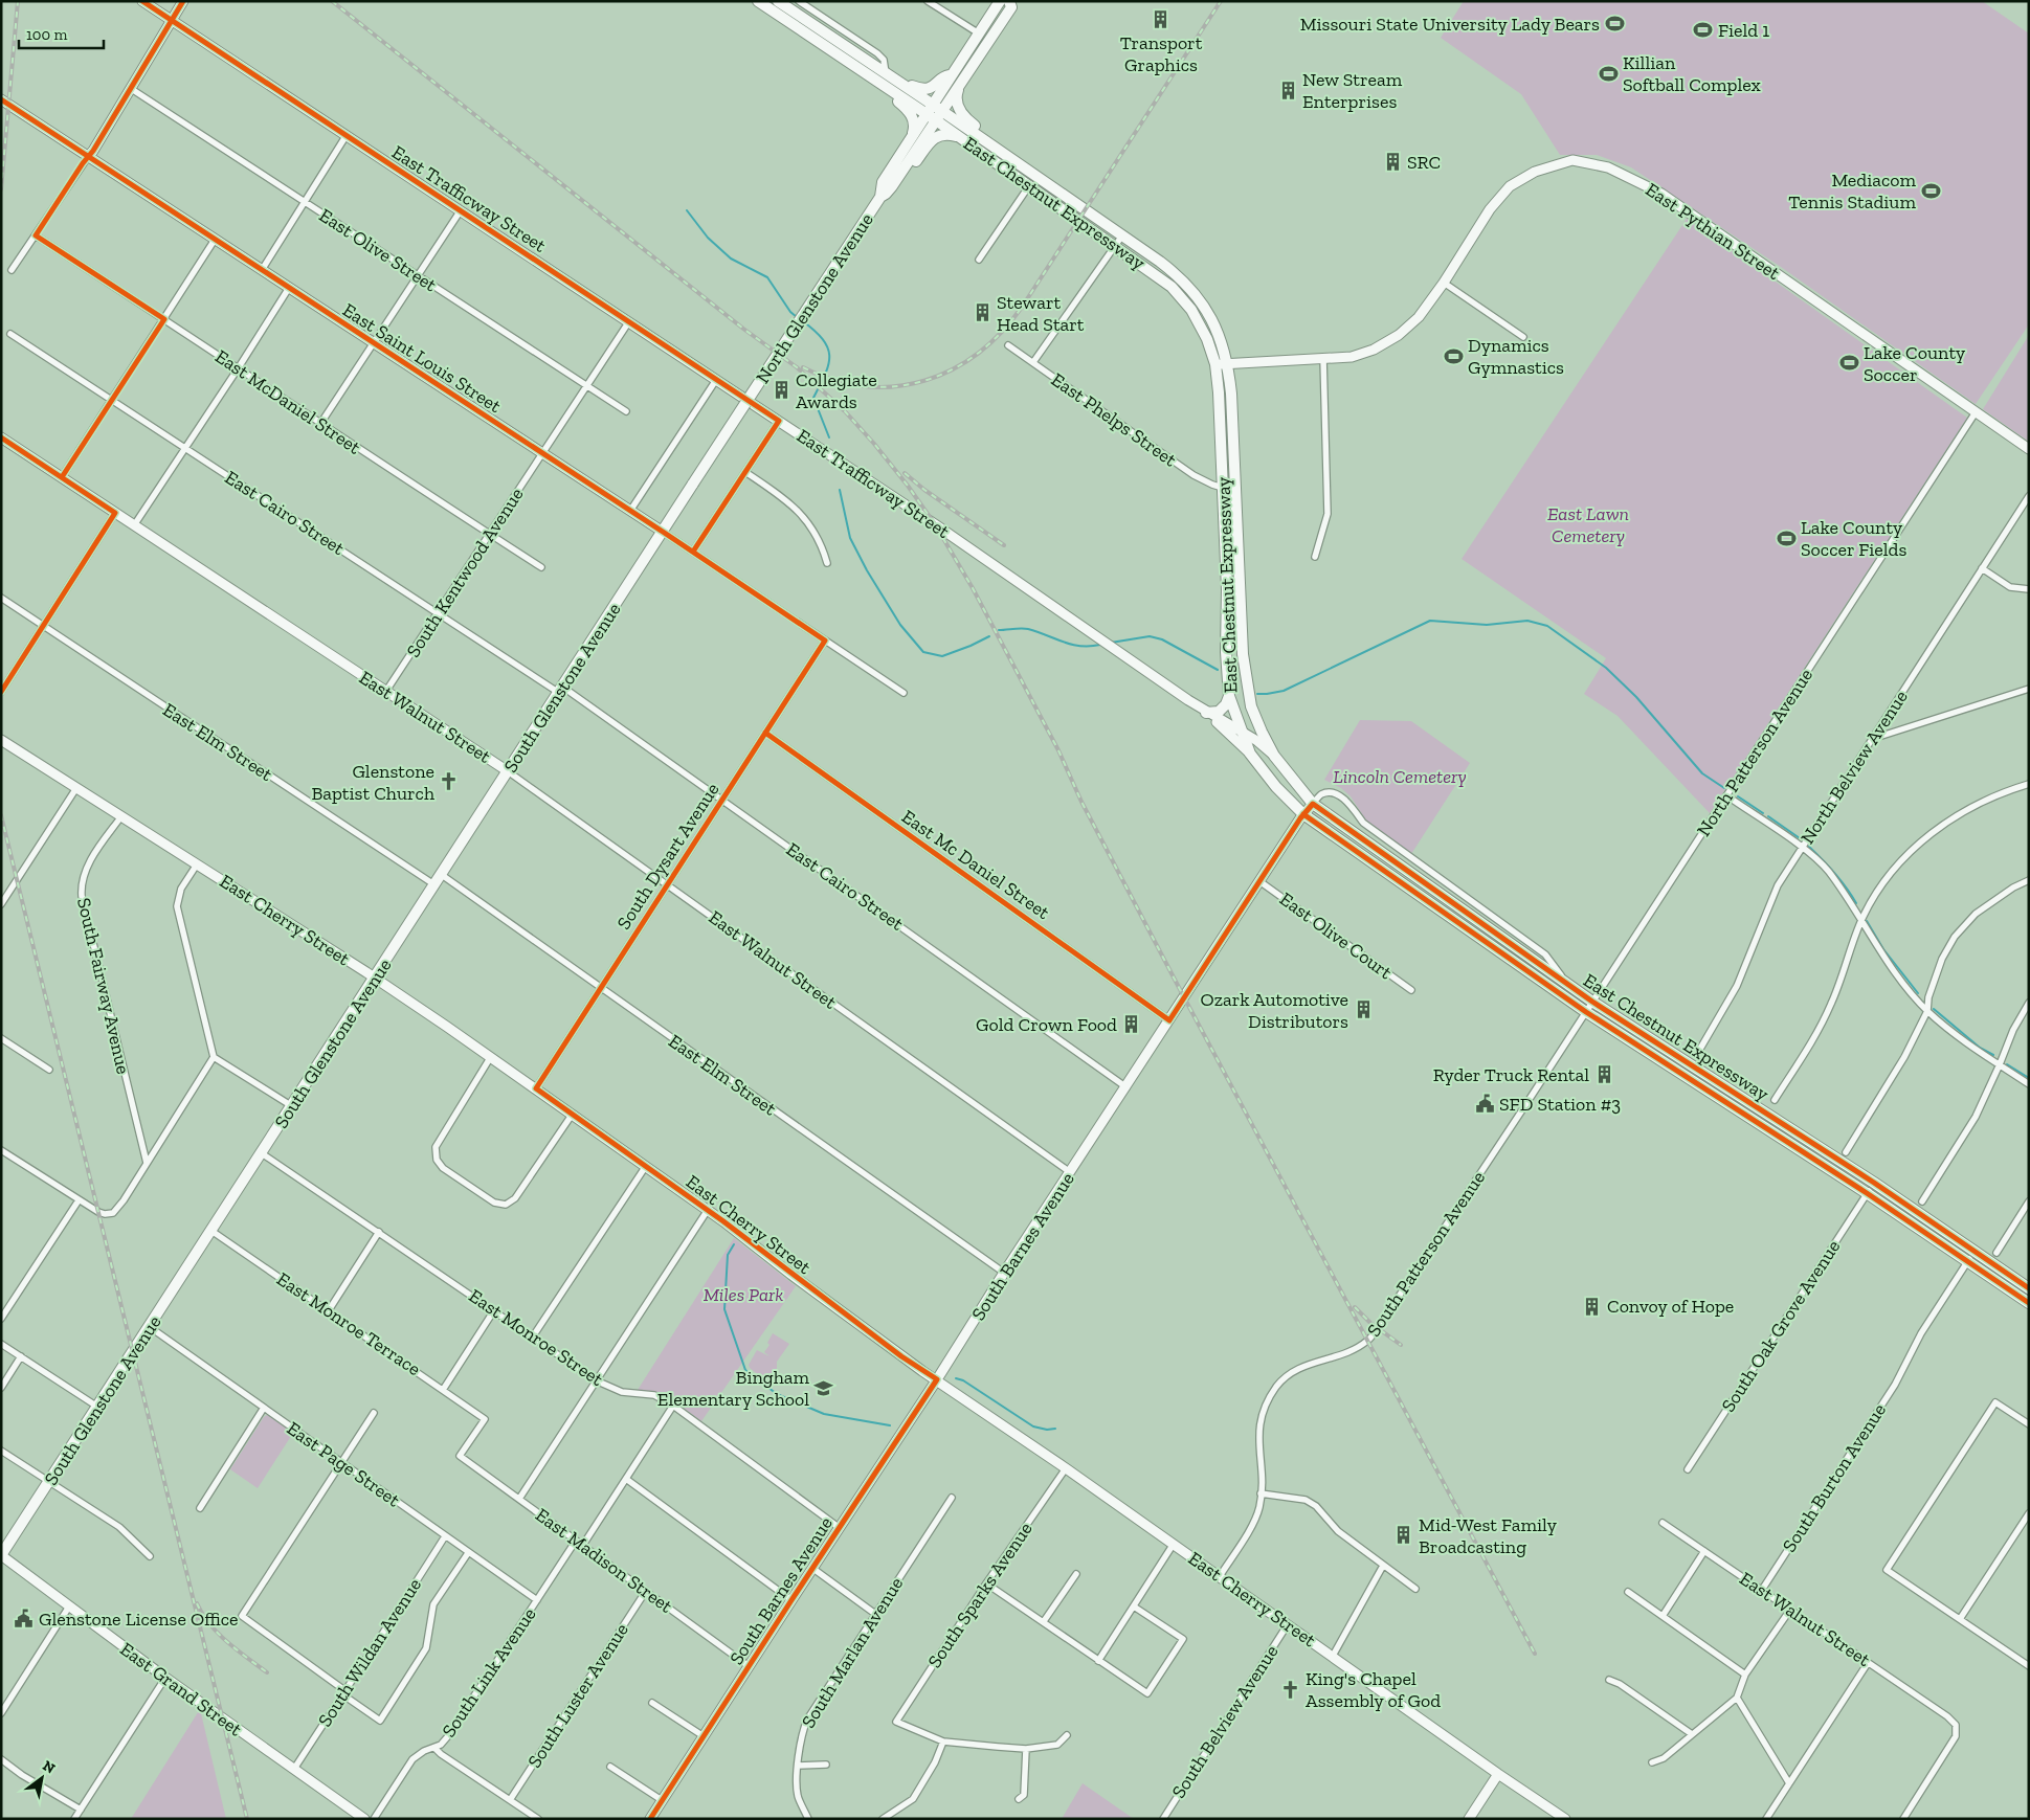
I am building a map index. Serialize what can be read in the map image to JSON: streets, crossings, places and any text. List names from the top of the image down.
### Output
{
  "streets": {
    "main road": ["East Chestnut Expressway", "North Glenstone Avenue", "South Glenstone Avenue"],
    "street": [
      "East Trafficway Street",
      "East Pythian Street",
      "East Olive Street",
      "East Saint Louis Street",
      "East McDaniel Street",
      "East Phelps Street",
      "East Cairo Street",
      "South Kentwood Avenue",
      "East Walnut Street",
      "East Elm Street",
      "North Patterson Avenue",
      "North Belview Avenue",
      "South Dysart Avenue",
      "East Mc Daniel Street",
      "East Cherry Street",
      "East Olive Court",
      "South Fairway Avenue",
      "South Barnes Avenue",
      "South Patterson Avenue",
      "East Monroe Terrace",
      "South Oak Grove Avenue",
      "East Monroe Street",
      "East Page Street",
      "South Burton Avenue",
      "East Madison Street",
      "South Sparks Avenue",
      "South Wildan Avenue",
      "South Marlan Avenue",
      "South Link Avenue",
      "East Grand Street",
      "South Luster Avenue",
      "South Belview Avenue"
    ]
  },
  "crossings": [
    ["East Trafficway Street", "East Chestnut Expressway"],
    ["East Trafficway Street", "South Kentwood Avenue"],
    ["East Chestnut Expressway", "East Pythian Street"],
    ["East Chestnut Expressway", "North Glenstone Avenue"],
    ["East Chestnut Expressway", "East Phelps Street"],
    ["East Chestnut Expressway", "North Patterson Avenue"],
    ["East Chestnut Expressway", "South Barnes Avenue"],
    ["East Chestnut Expressway", "South Oak Grove Avenue"],
    ["East Chestnut Expressway", "South Burton Avenue"],
    ["East Pythian Street", "North Patterson Avenue"],
    ["East Olive Street", "South Kentwood Avenue"],
    ["North Glenstone Avenue", "East Saint Louis Street"],
    ["North Glenstone Avenue", "South Glenstone Avenue"],
    ["East Saint Louis Street", "South Kentwood Avenue"],
    ["East Saint Louis Street", "South Glenstone Avenue"],
    ["East Saint Louis Street", "South Dysart Avenue"],
    ["East McDaniel Street", "South Kentwood Avenue"],
    ["East Cairo Street", "South Kentwood Avenue"],
    ["East Cairo Street", "South Glenstone Avenue"],
    ["East Cairo Street", "South Dysart Avenue"],
    ["East Cairo Street", "South Barnes Avenue"],
    ["South Kentwood Avenue", "East Walnut Street"],
    ["South Glenstone Avenue", "East Walnut Street"],
    ["South Glenstone Avenue", "East Elm Street"],
    ["South Glenstone Avenue", "East Cherry Street"],
    ["South Glenstone Avenue", "East Monroe Terrace"],
    ["South Glenstone Avenue", "East Monroe Street"],
    ["South Glenstone Avenue", "East Page Street"],
    ["South Glenstone Avenue", "East Grand Street"],
    ["East Walnut Street", "South Dysart Avenue"],
    ["East Walnut Street", "South Barnes Avenue"],
    ["East Walnut Street", "South Burton Avenue"],
    ["East Elm Street", "South Dysart Avenue"],
    ["East Elm Street", "South Barnes Avenue"],
    ["North Patterson Avenue", "South Patterson Avenue"],
    ["South Dysart Avenue", "East Mc Daniel Street"],
    ["South Dysart Avenue", "East Cherry Street"],
    ["East Mc Daniel Street", "South Barnes Avenue"],
    ["East Cherry Street", "South Fairway Avenue"],
    ["East Cherry Street", "South Barnes Avenue"],
    ["East Cherry Street", "South Patterson Avenue"],
    ["East Cherry Street", "South Sparks Avenue"],
    ["East Cherry Street", "South Belview Avenue"],
    ["East Olive Court", "South Barnes Avenue"],
    ["South Barnes Avenue", "East Monroe Street"],
    ["South Barnes Avenue", "East Madison Street"],
    ["East Monroe Terrace", "East Madison Street"],
    ["East Page Street", "South Wildan Avenue"],
    ["East Page Street", "South Link Avenue"],
    ["East Madison Street", "South Link Avenue"],
    ["East Madison Street", "South Luster Avenue"],
    ["South Wildan Avenue", "East Grand Street"]
  ],
  "parks": ["East Lawn Cemetery", "Lincoln Cemetery", "Miles Park"],
  "places": {
    "building": [
      "Transport Graphics",
      "New Stream Enterprises",
      "SRC",
      "Stewart Head Start",
      "Collegiate Awards",
      "Ozark Automotive Distributors",
      "Gold Crown Food",
      "Ryder Truck Rental",
      "Convoy of Hope",
      "Mid-West Family Broadcasting"
    ],
    "sports": [
      "Missouri State University Lady Bears",
      "Field 1",
      "Killian Softball Complex",
      "Mediacom Tennis Stadium",
      "Dynamics Gymnastics",
      "Lake County Soccer",
      "Lake County Soccer Fields"
    ],
    "church": ["Glenstone Baptist Church", "King's Chapel Assembly of God"],
    "public building": ["SFD Station #3", "Glenstone License Office"],
    "school or university": ["Bingham Elementary School"]
  },
  "scale_bar": "100 m",
  "north": "top right"
}
